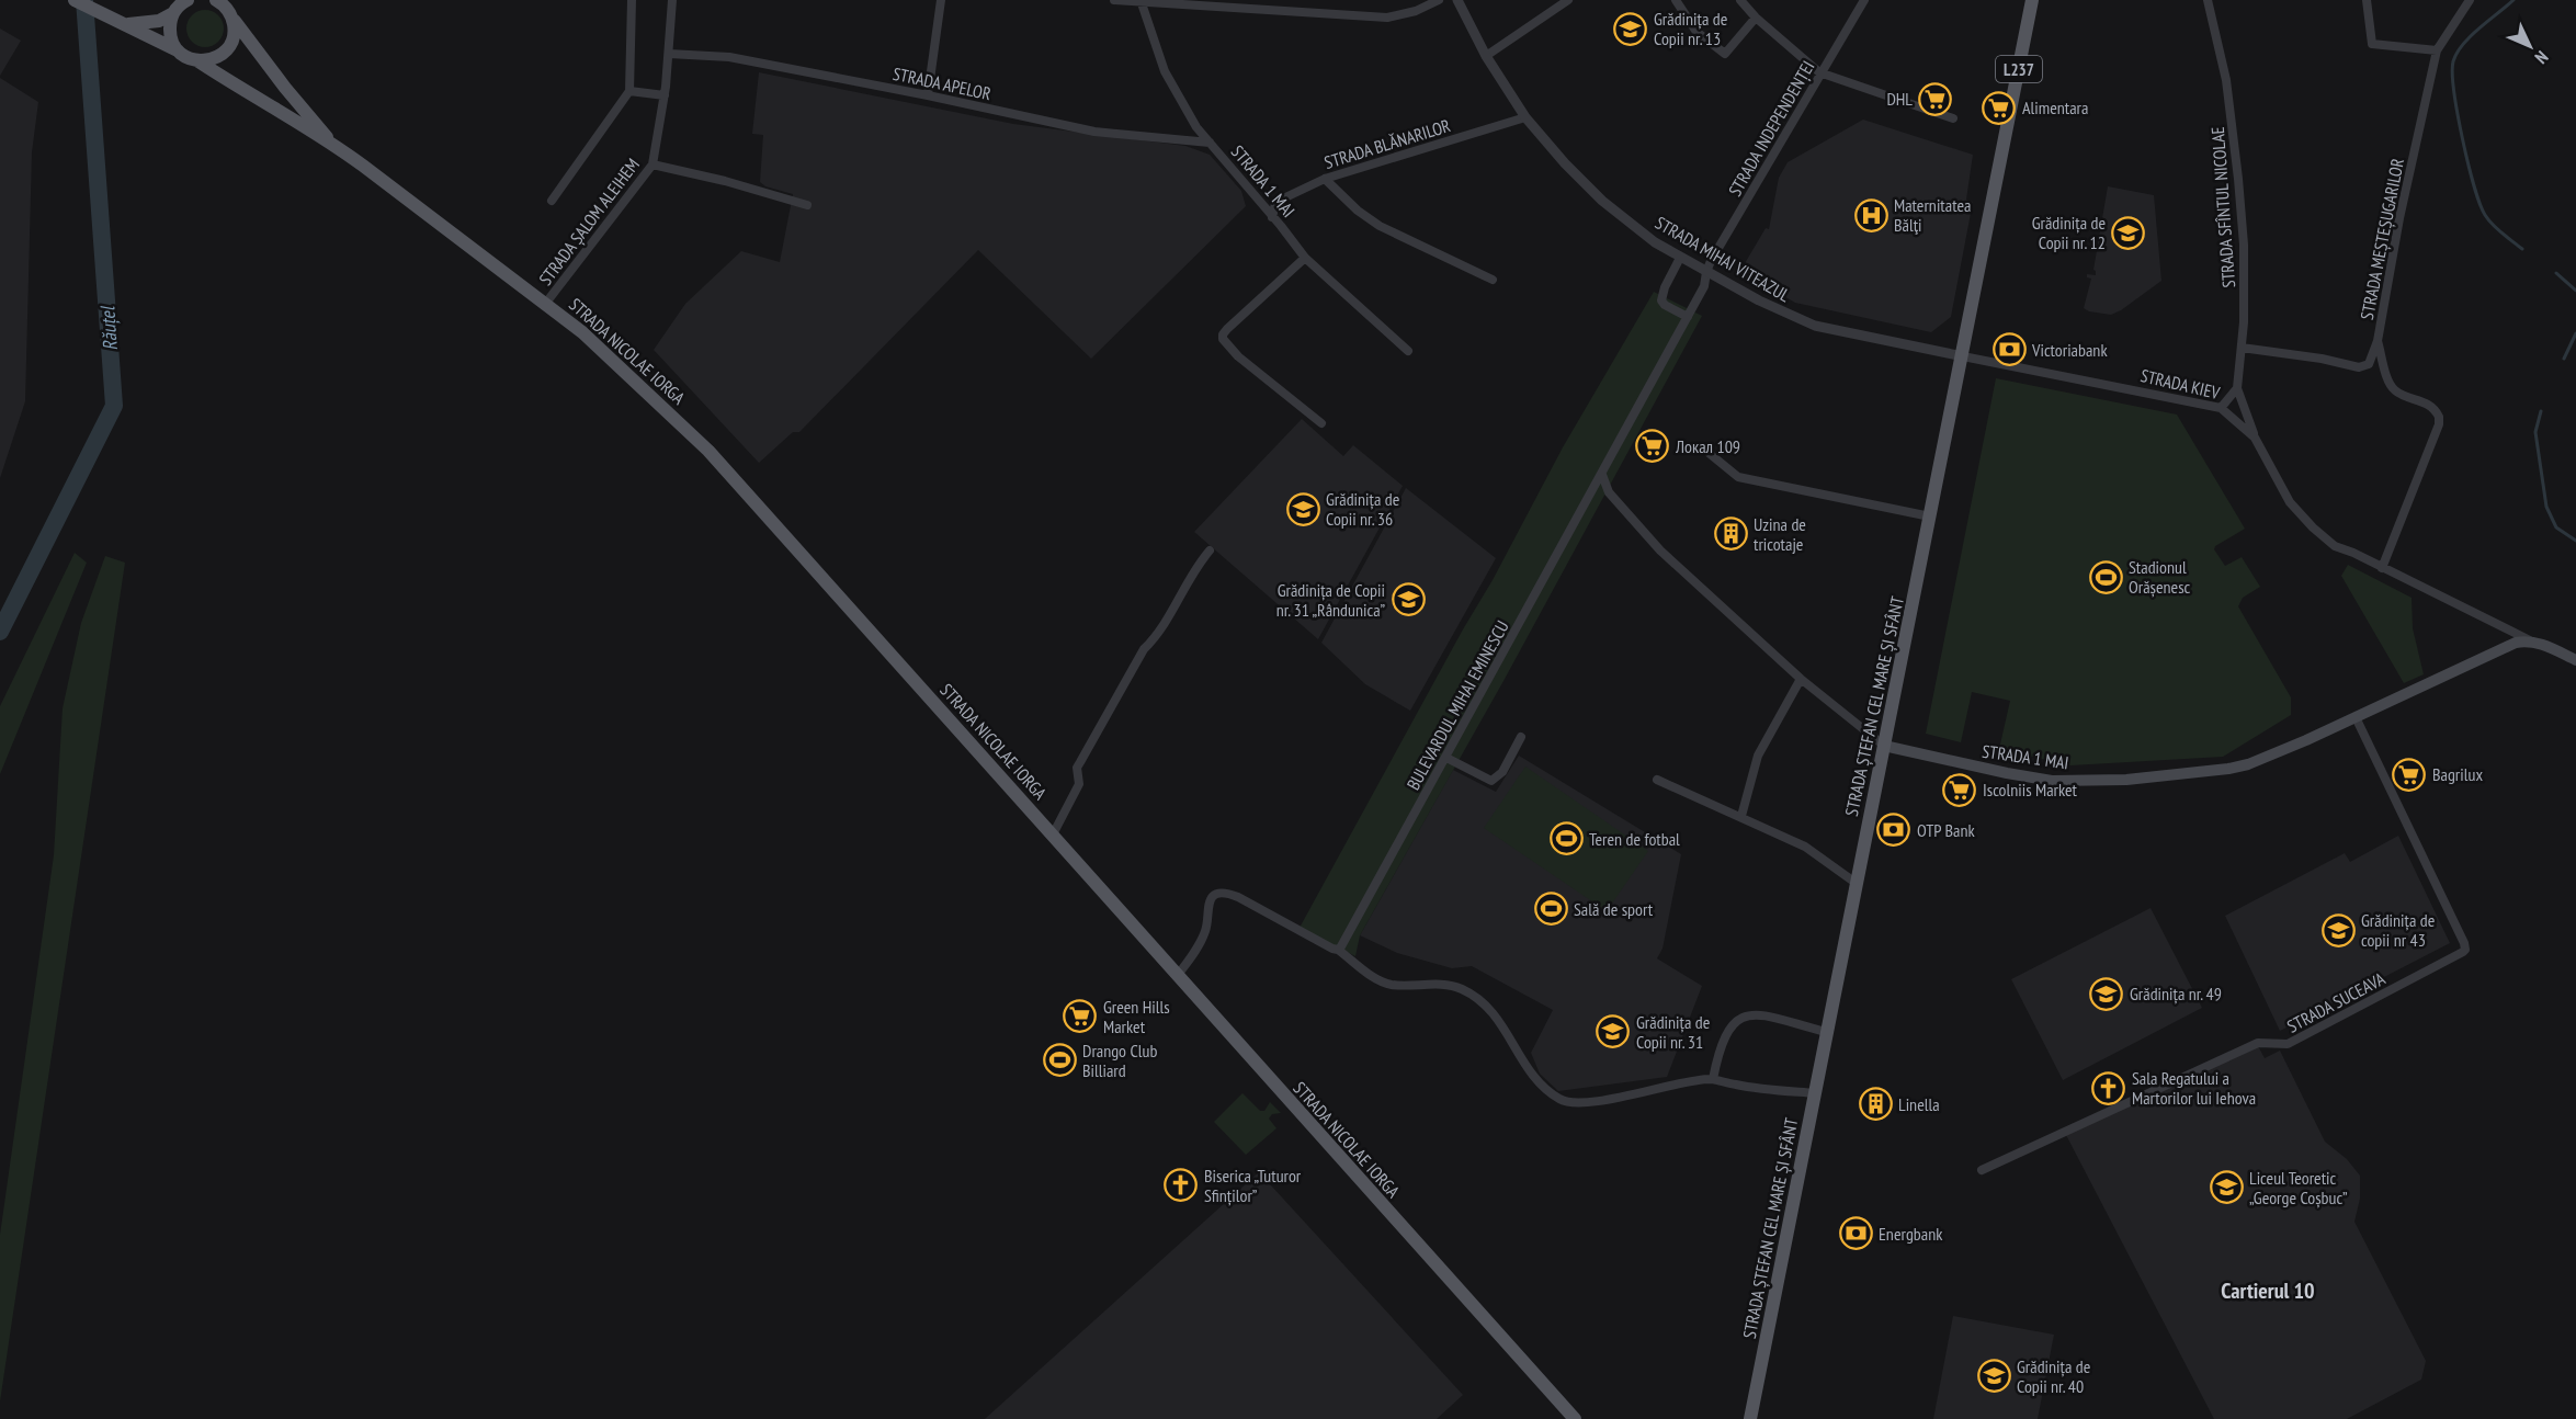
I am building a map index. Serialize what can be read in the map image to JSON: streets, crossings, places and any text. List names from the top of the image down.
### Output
{
  "streets": {
    "main road": [
      "L237",
      "STRADA 1 MAI",
      "STRADA NICOLAE IORGA",
      "STRADA KIEV",
      "STRADA ȘTEFAN CEL MARE ȘI SFÂNT"
    ],
    "street": [
      "STRADA APELOR",
      "STRADA INDEPENDENȚEI",
      "STRADA BLĂNARILOR",
      "STRADA SFÎNTUL NICOLAE",
      "STRADA ȘALOM ALEIHEM",
      "STRADA MEȘTEȘUGARILOR",
      "STRADA MIHAI VITEAZUL",
      "BULEVARDUL MIHAI EMINESCU",
      "STRADA SUCEAVA"
    ]
  },
  "crossings": [
    ["STRADA APELOR", "STRADA 1 MAI"],
    ["STRADA APELOR", "STRADA ȘALOM ALEIHEM"],
    ["STRADA INDEPENDENȚEI", "STRADA MIHAI VITEAZUL"],
    ["STRADA INDEPENDENȚEI", "BULEVARDUL MIHAI EMINESCU"],
    ["STRADA BLĂNARILOR", "STRADA 1 MAI"],
    ["STRADA BLĂNARILOR", "STRADA MIHAI VITEAZUL"],
    ["STRADA 1 MAI", "STRADA KIEV"],
    ["STRADA 1 MAI", "BULEVARDUL MIHAI EMINESCU"],
    ["STRADA 1 MAI", "STRADA ȘTEFAN CEL MARE ȘI SFÂNT"],
    ["STRADA 1 MAI", "STRADA SUCEAVA"],
    ["STRADA SFÎNTUL NICOLAE", "STRADA MEȘTEȘUGARILOR"],
    ["STRADA ȘALOM ALEIHEM", "STRADA NICOLAE IORGA"],
    ["STRADA MIHAI VITEAZUL", "STRADA KIEV"],
    ["STRADA MIHAI VITEAZUL", "BULEVARDUL MIHAI EMINESCU"],
    ["STRADA MIHAI VITEAZUL", "STRADA ȘTEFAN CEL MARE ȘI SFÂNT"],
    ["STRADA KIEV", "STRADA ȘTEFAN CEL MARE ȘI SFÂNT"]
  ],
  "districts": ["Cartierul 10"],
  "water": ["Răuțel"],
  "places": {
    "school or university": [
      "Grădinița de Copii nr. 13",
      "Grădinița de Copii nr. 12",
      "Grădinița de Copii nr. 36",
      "Grădinița de Copii nr. 31 „Rândunica”",
      "Grădinița de copii nr 43",
      "Grădinița nr. 49",
      "Grădinița de Copii nr. 31",
      "Liceul Teoretic „George Coșbuc”",
      "Grădinița de Copii nr. 40"
    ],
    "supermarket": [
      "DHL",
      "Alimentara",
      "Локал 109",
      "Bagrilux",
      "Iscolniis Market",
      "Green Hills Market"
    ],
    "hospital": ["Maternitatea Bălţi"],
    "bank": ["Victoriabank", "OTP Bank", "Energbank"],
    "building": ["Uzina de tricotaje", "Linella"],
    "sports": [
      "Stadionul Orășenesc",
      "Teren de fotbal",
      "Sală de sport",
      "Drango Club Billiard"
    ],
    "church": ["Sala Regatului a Martorilor lui Iehova", "Biserica „Tuturor Sfinților”"]
  },
  "north": "bottom right"
}
